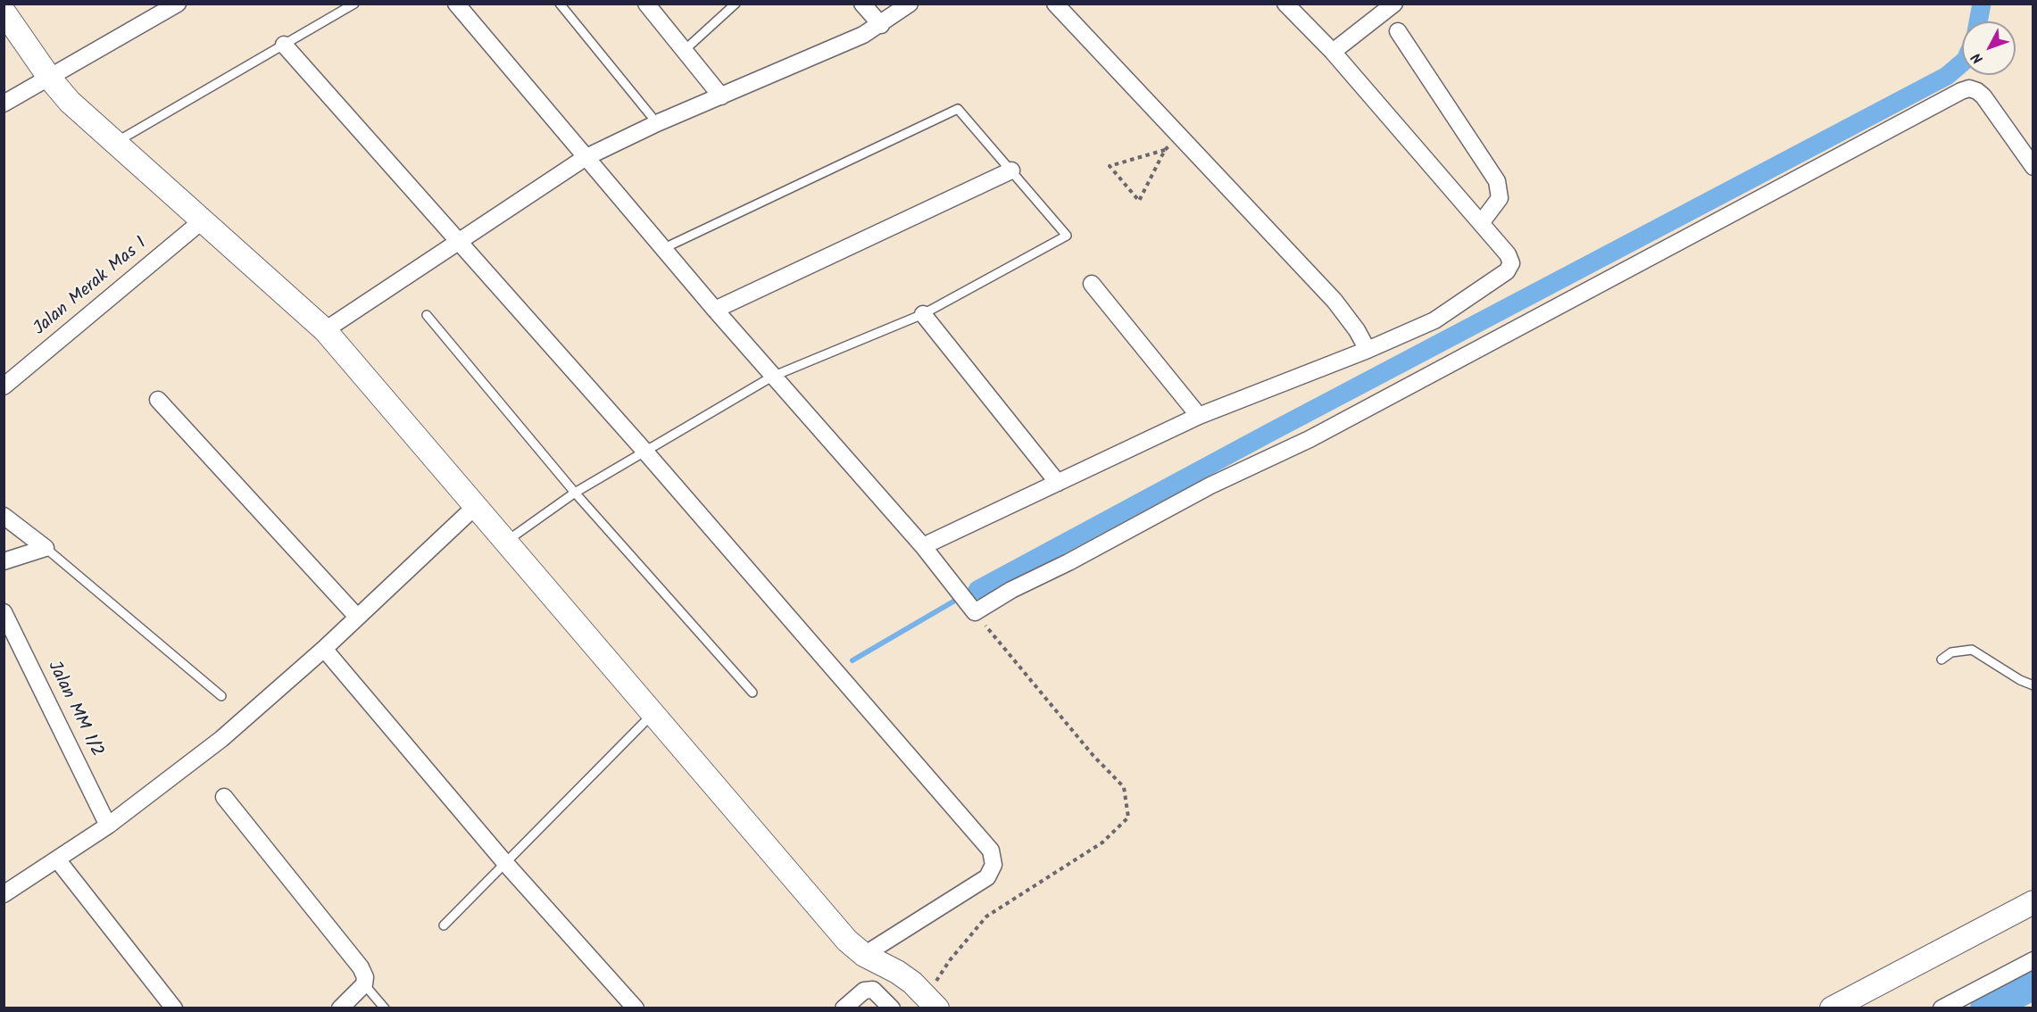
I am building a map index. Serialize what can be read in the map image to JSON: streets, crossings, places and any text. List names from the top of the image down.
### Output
{
  "streets": {
    "street": ["Jalan Merak Mas 1", "Jalan MM 1/2"]
  },
  "north": "bottom left"
}
